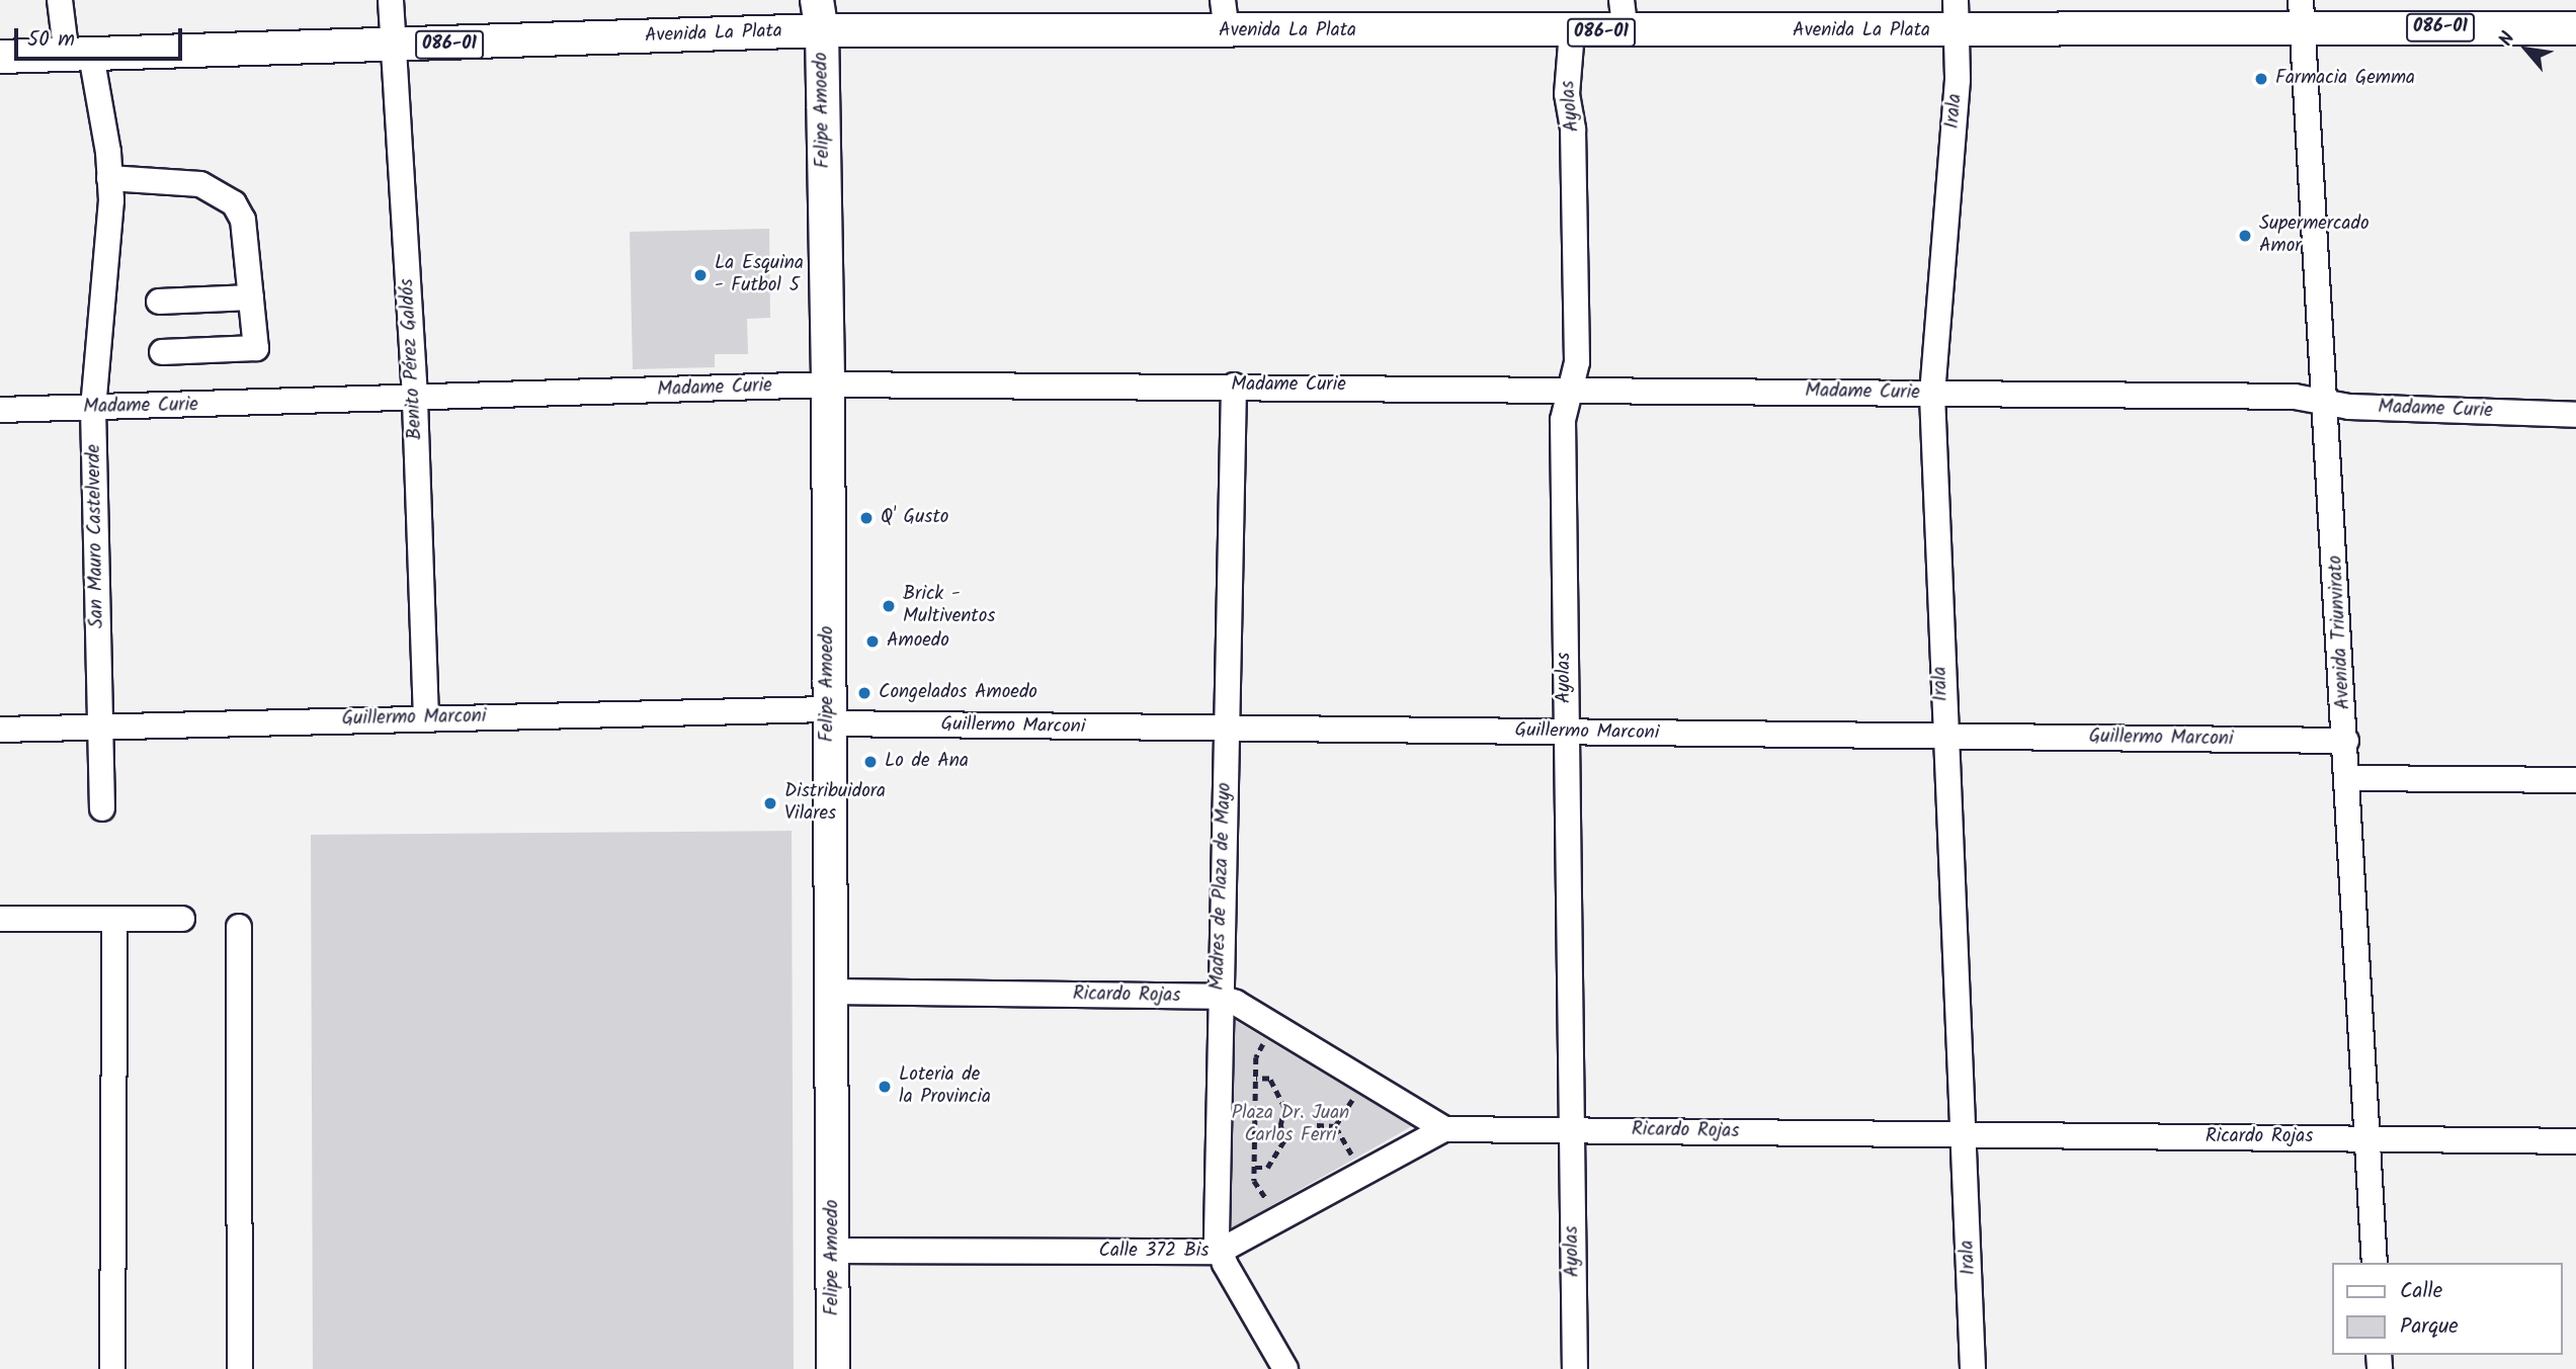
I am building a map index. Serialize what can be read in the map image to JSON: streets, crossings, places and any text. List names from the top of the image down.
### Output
{
  "streets": {
    "main road": ["086-01", "Avenida La Plata", "Felipe Amoedo"],
    "street": [
      "Ayolas",
      "Irala",
      "Benito Pérez Galdós",
      "Madame Curie",
      "San Mauro Castelverde",
      "Avenida Triunvirato",
      "Guillermo Marconi",
      "Madres de Plaza de Mayo",
      "Ricardo Rojas",
      "Calle 372 Bis"
    ]
  },
  "crossings": [
    ["Avenida La Plata", "Ayolas"],
    ["Avenida La Plata", "Felipe Amoedo"],
    ["Avenida La Plata", "Irala"],
    ["Avenida La Plata", "Benito Pérez Galdós"],
    ["Avenida La Plata", "San Mauro Castelverde"],
    ["Avenida La Plata", "Avenida Triunvirato"],
    ["Ayolas", "Madame Curie"],
    ["Ayolas", "Guillermo Marconi"],
    ["Ayolas", "Ricardo Rojas"],
    ["Felipe Amoedo", "Madame Curie"],
    ["Felipe Amoedo", "Guillermo Marconi"],
    ["Felipe Amoedo", "Ricardo Rojas"],
    ["Felipe Amoedo", "Calle 372 Bis"],
    ["Irala", "Madame Curie"],
    ["Irala", "Guillermo Marconi"],
    ["Irala", "Ricardo Rojas"],
    ["Benito Pérez Galdós", "Madame Curie"],
    ["Benito Pérez Galdós", "Guillermo Marconi"],
    ["Madame Curie", "San Mauro Castelverde"],
    ["Madame Curie", "Avenida Triunvirato"],
    ["Madame Curie", "Madres de Plaza de Mayo"],
    ["San Mauro Castelverde", "Guillermo Marconi"],
    ["Avenida Triunvirato", "Guillermo Marconi"],
    ["Avenida Triunvirato", "Ricardo Rojas"],
    ["Guillermo Marconi", "Madres de Plaza de Mayo"],
    ["Madres de Plaza de Mayo", "Ricardo Rojas"],
    ["Madres de Plaza de Mayo", "Calle 372 Bis"],
    ["Ricardo Rojas", "Calle 372 Bis"]
  ],
  "parks": ["Plaza Dr. Juan Carlos Ferri"],
  "places": [
    "Farmacia Gemma",
    "Supermercado Amor",
    "La Esquina - Futbol 5",
    "Q' Gusto",
    "Brick - Multiventos",
    "Amoedo",
    "Congelados Amoedo",
    "Lo de Ana",
    "Distribuidora Vilares",
    "Loteria de la Provincia"
  ],
  "legend": ["Calle", "Parque"],
  "scale_bar": "50 m",
  "north": "top left"
}
